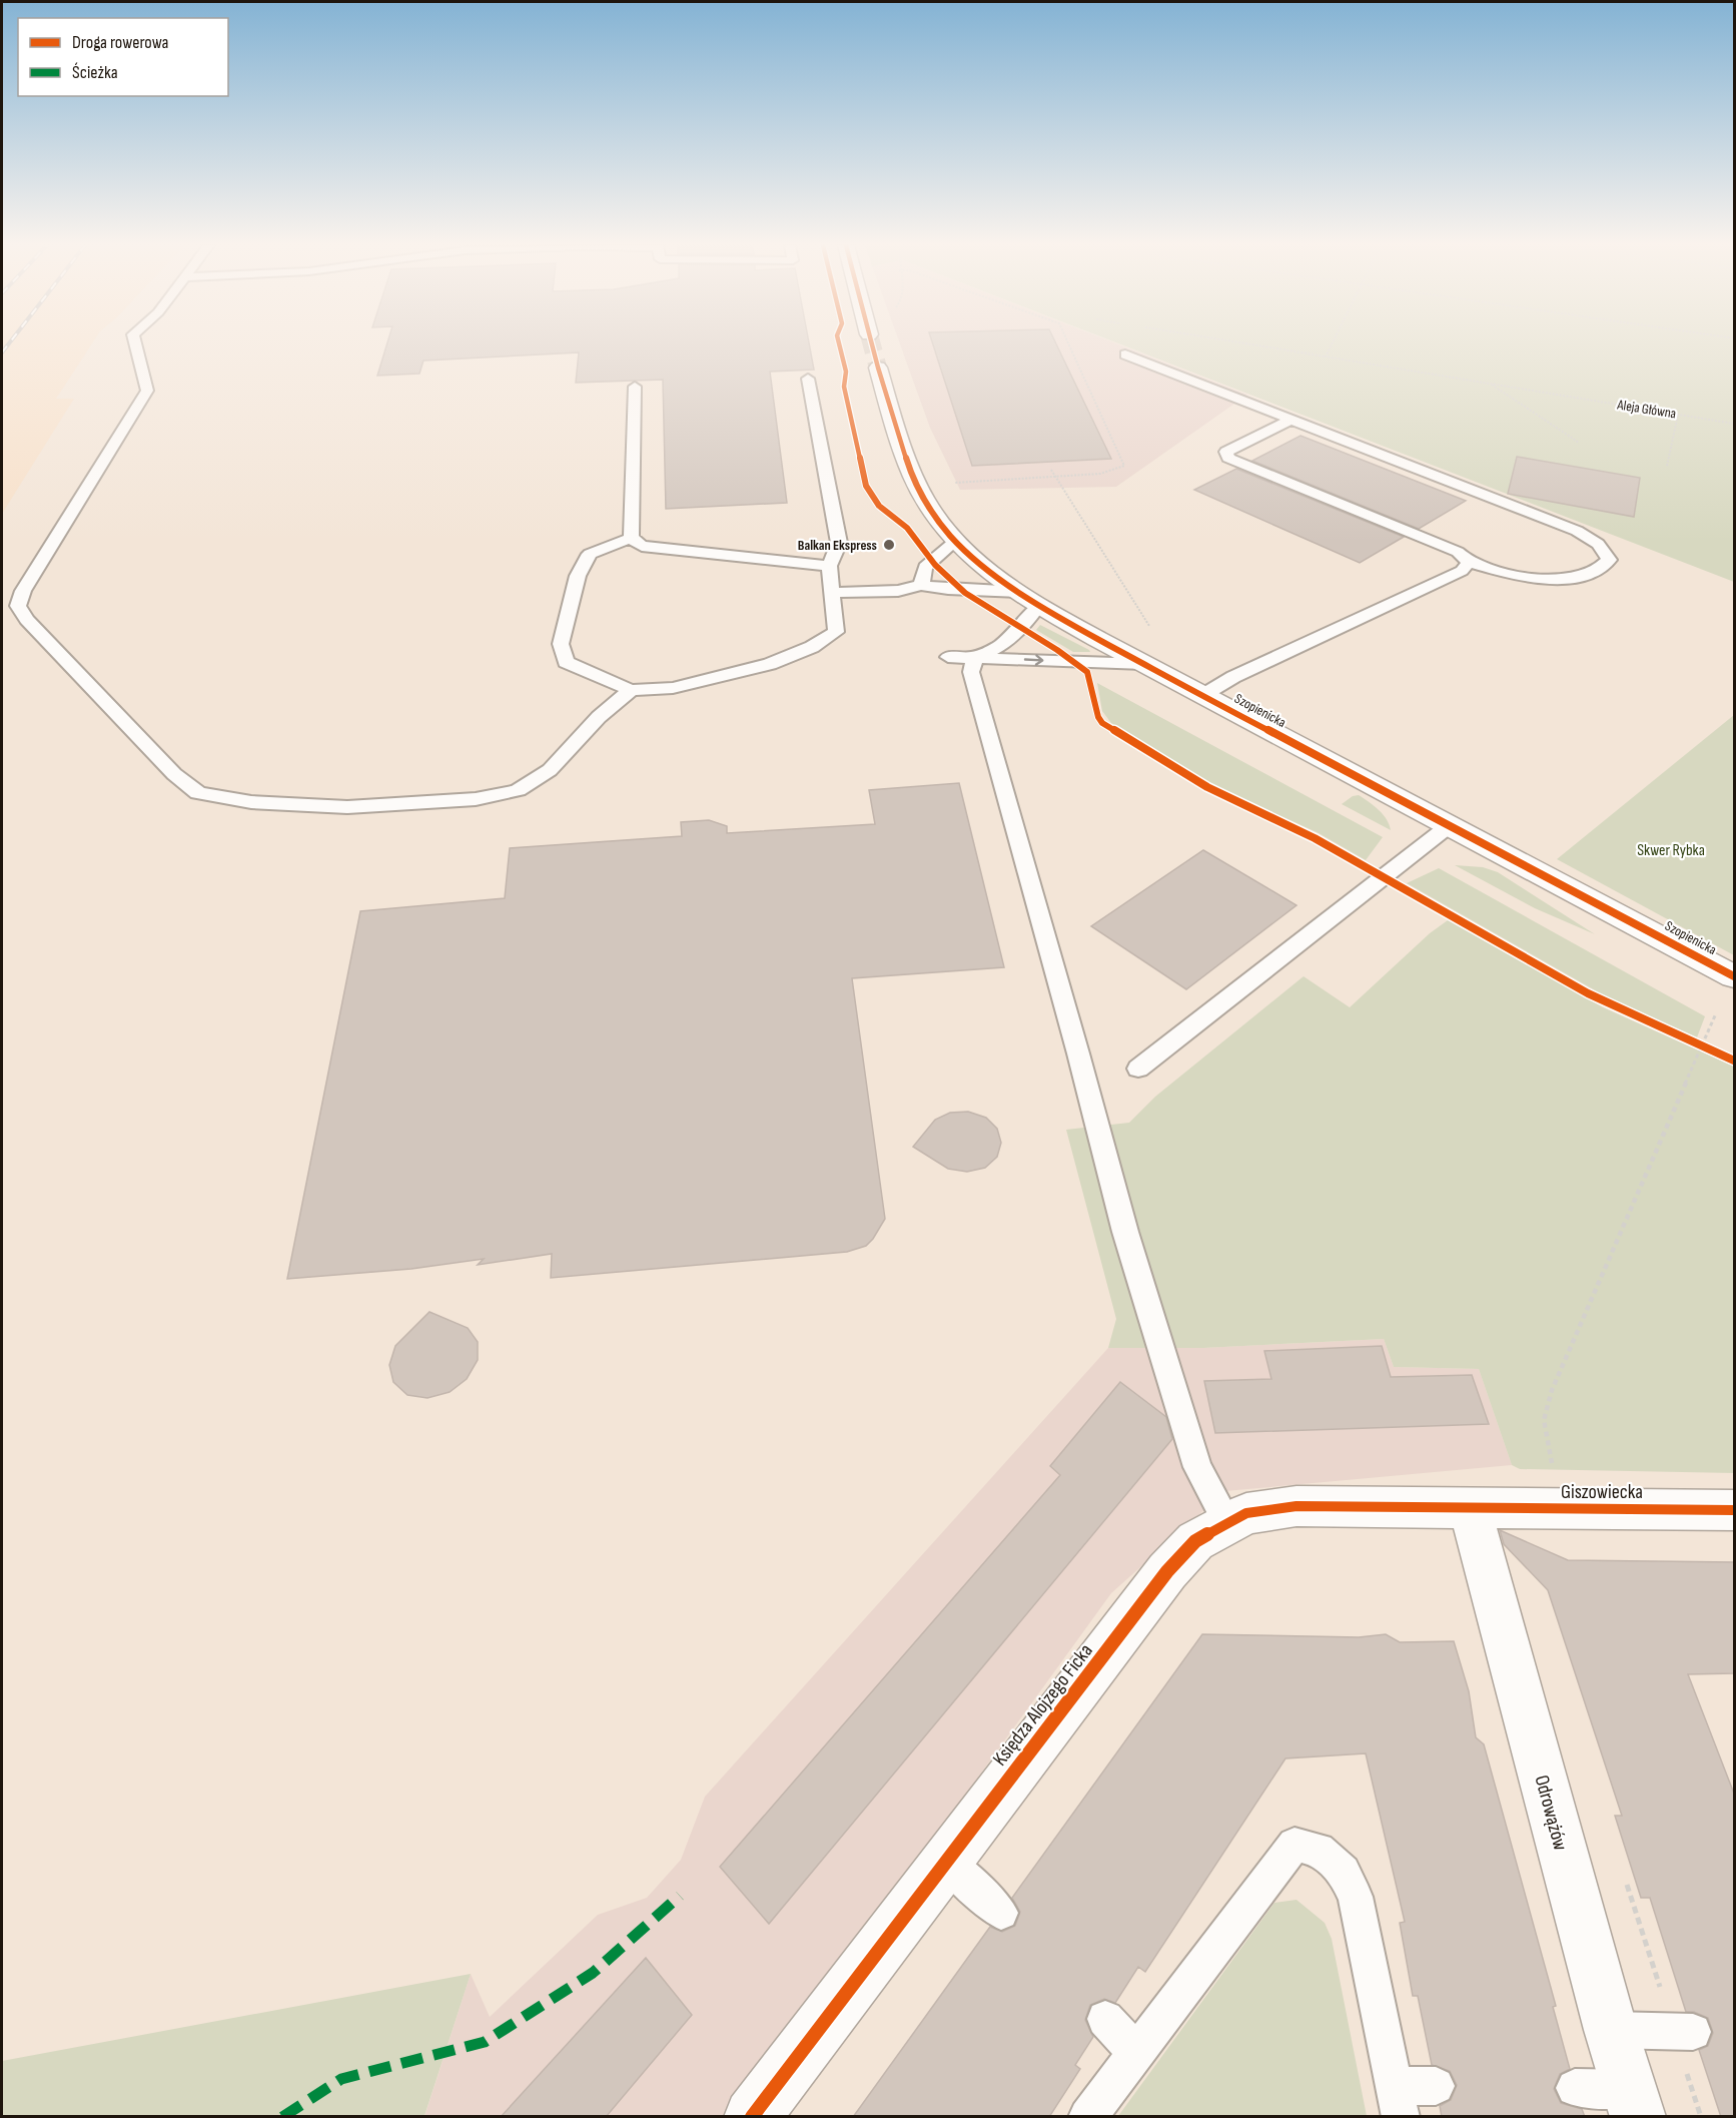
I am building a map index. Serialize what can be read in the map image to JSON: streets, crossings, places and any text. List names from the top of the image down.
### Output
{
  "streets": {
    "street": [
      "Szopienicka",
      "Giszowiecka",
      "Księdza Alojzego Ficka",
      "Odrowążów"
    ],
    "path": ["Aleja Główna"]
  },
  "crossings": [
    ["Giszowiecka", "Księdza Alojzego Ficka"],
    ["Giszowiecka", "Odrowążów"],
    ["Księdza Alojzego Ficka", "Odrowążów"]
  ],
  "parks": ["Skwer Rybka"],
  "places": ["Balkan Ekspress"],
  "legend": ["Droga rowerowa", "Ścieżka"]
}
